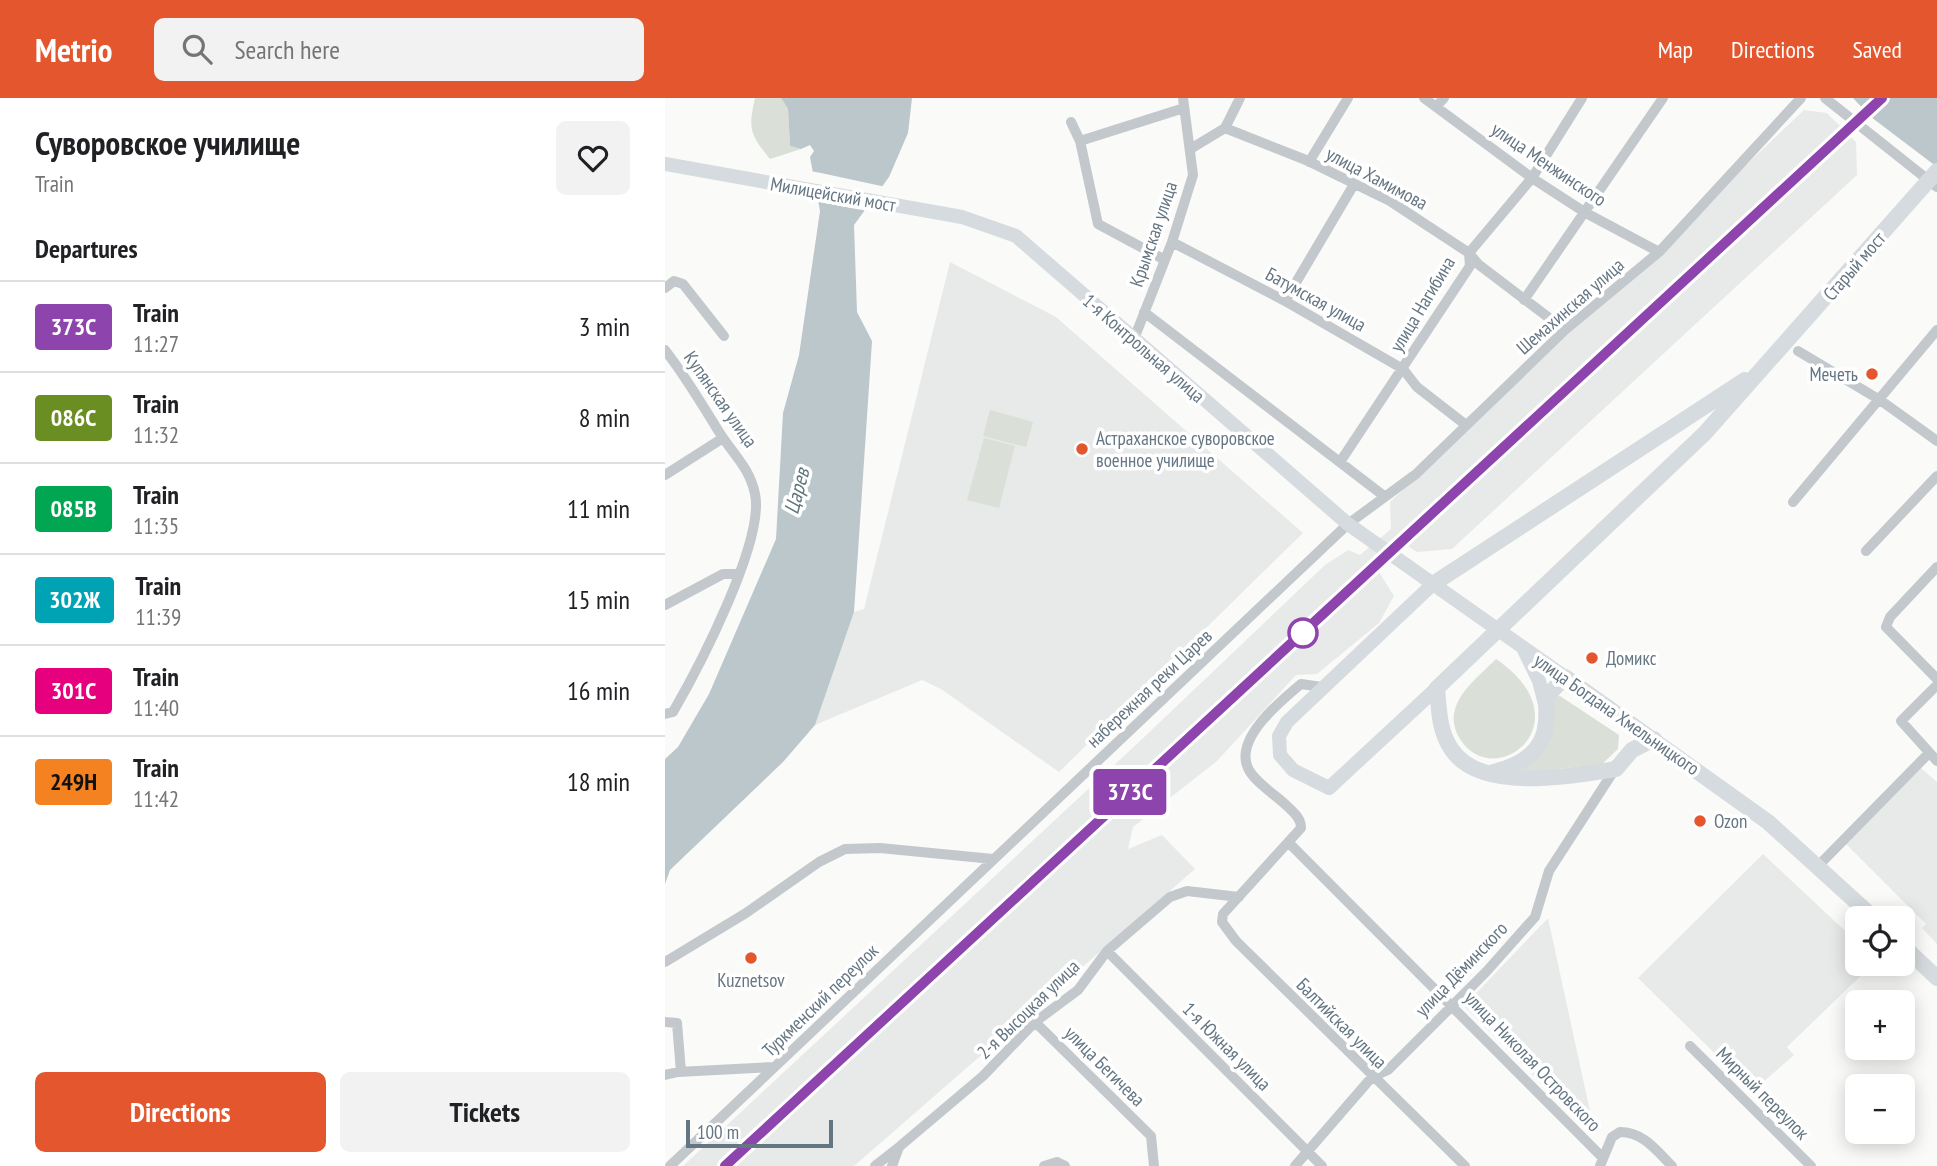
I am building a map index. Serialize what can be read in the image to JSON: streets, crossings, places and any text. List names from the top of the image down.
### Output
{
  "streets": {
    "main road": [
      "Милицейский мост",
      "Старый мост",
      "1-я Контрольная улица",
      "улица Богдана Хмельницкого"
    ],
    "street": [
      "улица Менжинского",
      "улица Хамимова",
      "Крымская улица",
      "Батумская улица",
      "улица Нагибина",
      "Шемахинская улица",
      "Купянская улица",
      "набережная реки Царев",
      "улица Дёминского",
      "Туркменский переулок",
      "2-я Высоцкая улица",
      "Балтийская улица",
      "1-я Южная улица",
      "улица Николая Островского",
      "улица Бегичева",
      "Мирный переулок"
    ]
  },
  "crossings": [
    ["улица Менжинского", "улица Нагибина"],
    ["улица Менжинского", "Шемахинская улица"],
    ["улица Хамимова", "улица Нагибина"],
    ["улица Хамимова", "Шемахинская улица"],
    ["Милицейский мост", "1-я Контрольная улица"],
    ["Крымская улица", "Батумская улица"],
    ["Крымская улица", "1-я Контрольная улица"],
    ["Батумская улица", "улица Нагибина"],
    ["Батумская улица", "Шемахинская улица"],
    ["Шемахинская улица", "1-я Контрольная улица"],
    ["Шемахинская улица", "набережная реки Царев"],
    ["Шемахинская улица", "улица Богдана Хмельницкого"],
    ["1-я Контрольная улица", "набережная реки Царев"],
    ["1-я Контрольная улица", "улица Богдана Хмельницкого"],
    ["набережная реки Царев", "улица Богдана Хмельницкого"],
    ["набережная реки Царев", "Туркменский переулок"],
    ["улица Дёминского", "Балтийская улица"],
    ["улица Дёминского", "1-я Южная улица"],
    ["улица Дёминского", "улица Николая Островского"],
    ["2-я Высоцкая улица", "Балтийская улица"],
    ["2-я Высоцкая улица", "1-я Южная улица"],
    ["2-я Высоцкая улица", "улица Бегичева"]
  ],
  "water": ["Царев"],
  "places": [
    "Мечеть",
    "Астраханское суворовское военное училище",
    "Домикс",
    "Ozon",
    "Kuznetsov"
  ],
  "scale_bar": "100 m",
  "page": {
    "header": "Metrio",
    "search": "Search here",
    "nav": ["Map", "Directions", "Saved"],
    "heading": [
      ["Суворовское училище", "Train"],
      "Departures"
    ],
    "on_map": "373C",
    "list": [
      {
        "mark": "373C",
        "name": "Train",
        "note": "11:27",
        "value": "3 min"
      },
      {
        "mark": "086С",
        "name": "Train",
        "note": "11:32",
        "value": "8 min"
      },
      {
        "mark": "085В",
        "name": "Train",
        "note": "11:35",
        "value": "11 min"
      },
      {
        "mark": "302Ж",
        "name": "Train",
        "note": "11:39",
        "value": "15 min"
      },
      {
        "mark": "301С",
        "name": "Train",
        "note": "11:40",
        "value": "16 min"
      },
      {
        "mark": "249Н",
        "name": "Train",
        "note": "11:42",
        "value": "18 min"
      }
    ],
    "map_buttons": ["+", "−"],
    "buttons": ["Directions", "Tickets"],
    "scale": "100 m"
  }
}
